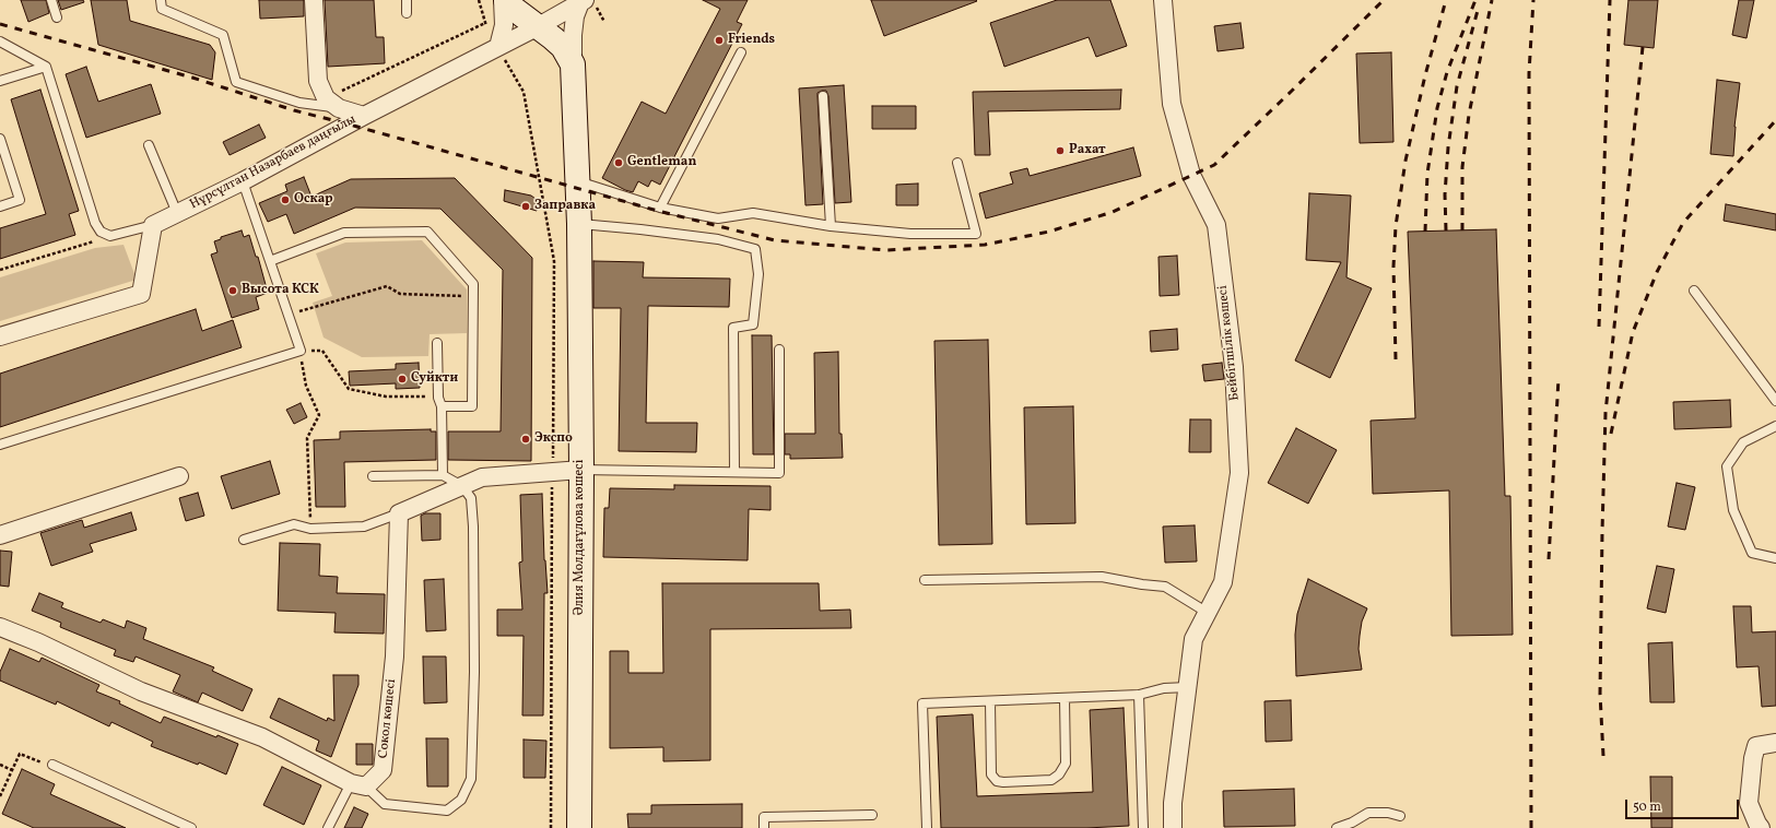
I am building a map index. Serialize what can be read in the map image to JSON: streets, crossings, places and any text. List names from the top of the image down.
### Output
{
  "streets": {
    "main road": ["Әлия Молдағұлова көшесі"],
    "street": ["Нұрсұлтан Назарбаев даңғылы", "Бейбітшілік көшесі", "Сокол көшесі"]
  },
  "places": [
    "Friends",
    "Рахат",
    "Gentleman",
    "Оскар",
    "Заправка",
    "Высота КСК",
    "Суйкти",
    "Экспо"
  ],
  "scale_bar": "50 m"
}
